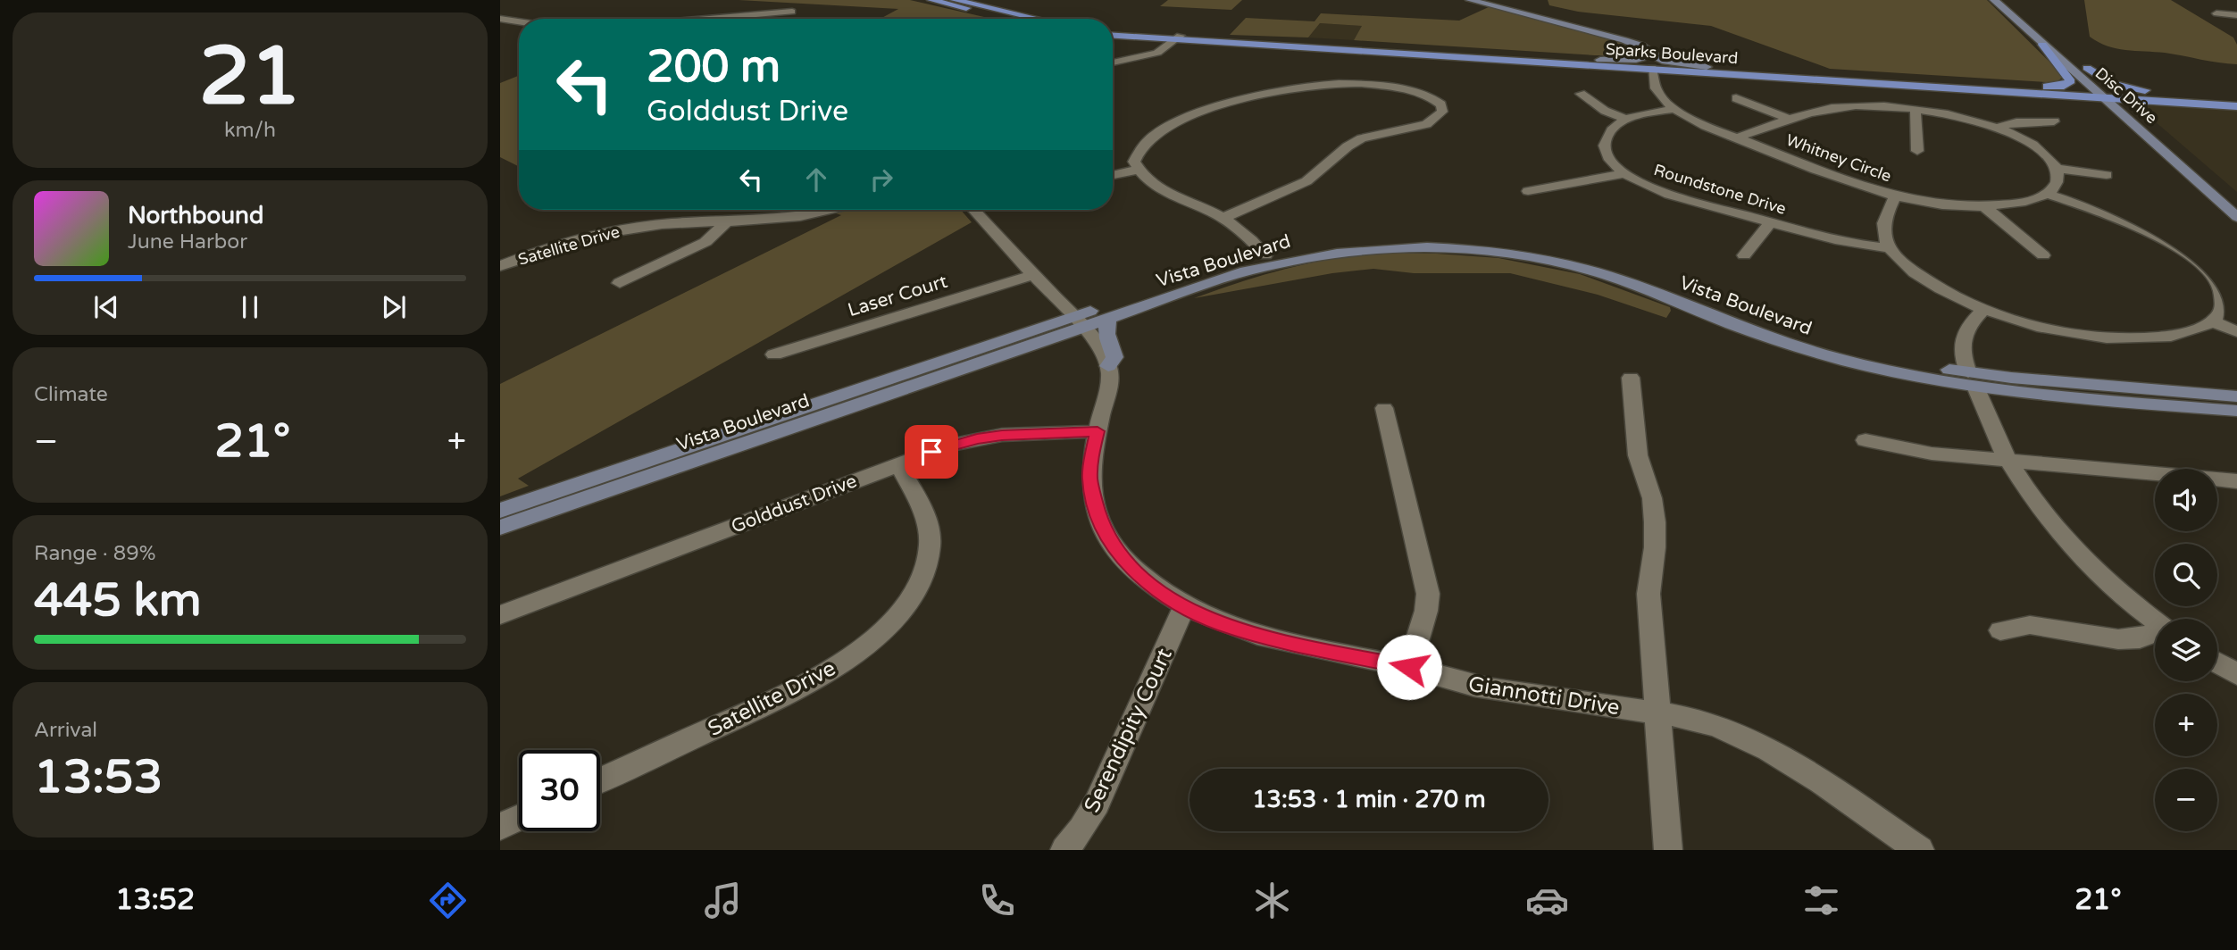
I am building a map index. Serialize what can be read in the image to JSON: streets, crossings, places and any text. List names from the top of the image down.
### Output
{
  "streets": {
    "main road": ["Sparks Boulevard", "Disc Drive", "Vista Boulevard"],
    "street": [
      "Whitney Circle",
      "Roundstone Drive",
      "Satellite Drive",
      "Laser Court",
      "Golddust Drive",
      "Giannotti Drive",
      "Serendipity Court"
    ]
  },
  "crossings": [
    ["Sparks Boulevard", "Disc Drive"],
    ["Sparks Boulevard", "Whitney Circle"],
    ["Satellite Drive", "Golddust Drive"],
    ["Golddust Drive", "Giannotti Drive"],
    ["Giannotti Drive", "Serendipity Court"]
  ],
  "page": {
    "tile": [
      ["21", "km/h"],
      "Climate",
      ["Range · 89%", "445 km"],
      ["Arrival", "13:53"]
    ],
    "turn": ["200 m", "Golddust Drive"],
    "song": ["Northbound", "June Harbor"],
    "heat": ["−", "21°", "+"],
    "map_buttons": ["+", "−"],
    "limit": "30",
    "trip": "13:53 · 1 min · 270 m",
    "tabs": ["13:52", "21°"]
  }
}
